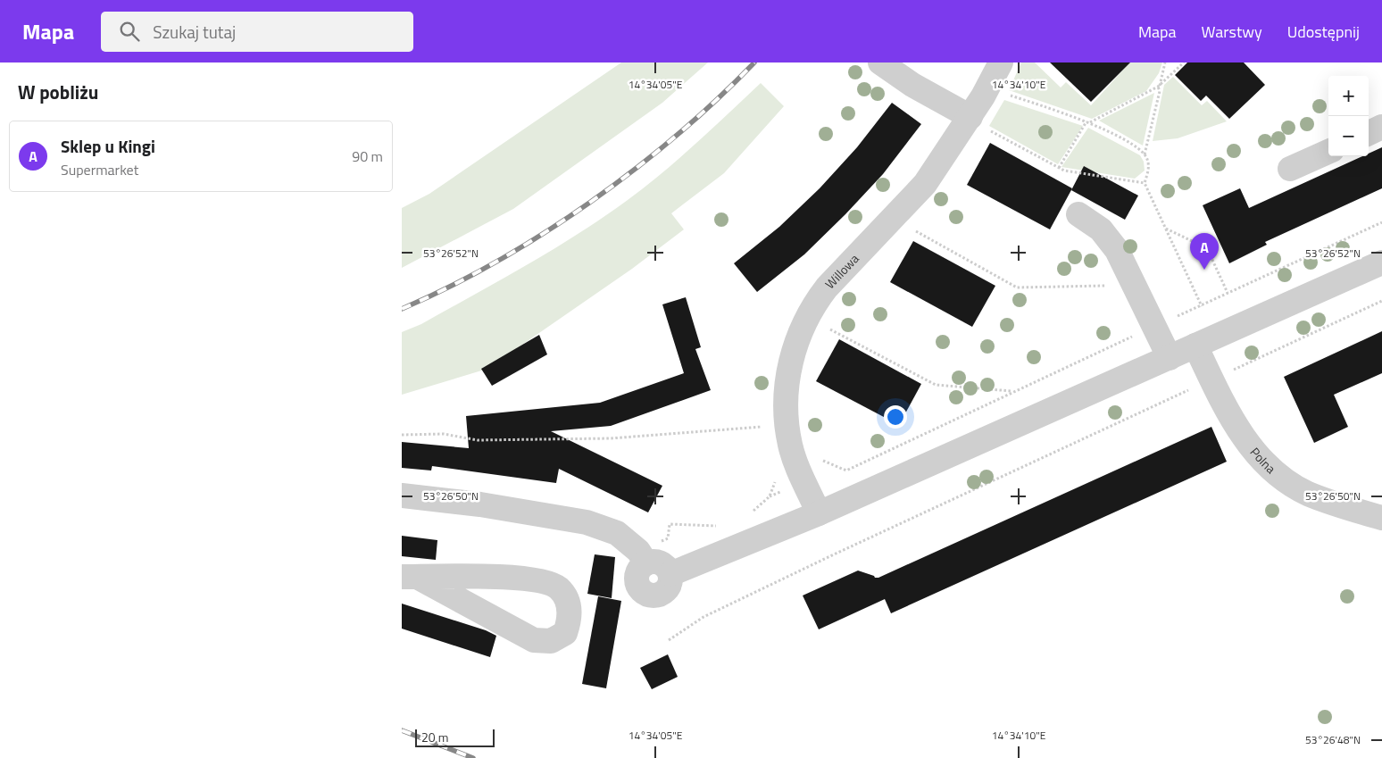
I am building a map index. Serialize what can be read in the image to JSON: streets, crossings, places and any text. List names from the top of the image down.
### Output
{
  "streets": {
    "street": ["Willowa", "Polna"]
  },
  "scale_bar": "20 m",
  "page": {
    "header": "Mapa",
    "search": "Szukaj tutaj",
    "nav": ["Mapa", "Warstwy", "Udostępnij"],
    "heading": "W pobliżu",
    "map_buttons": ["+", "−"],
    "list": [
      {
        "mark": "A",
        "name": "Sklep u Kingi",
        "note": "Supermarket",
        "value": "90 m"
      }
    ],
    "pins": "A",
    "scale": "20 m"
  },
  "coordinates": [
    "14°34'05\"E",
    "14°34'10\"E",
    "53°26'52\"N",
    "53°26'50\"N",
    "53°26'48\"N"
  ]
}
